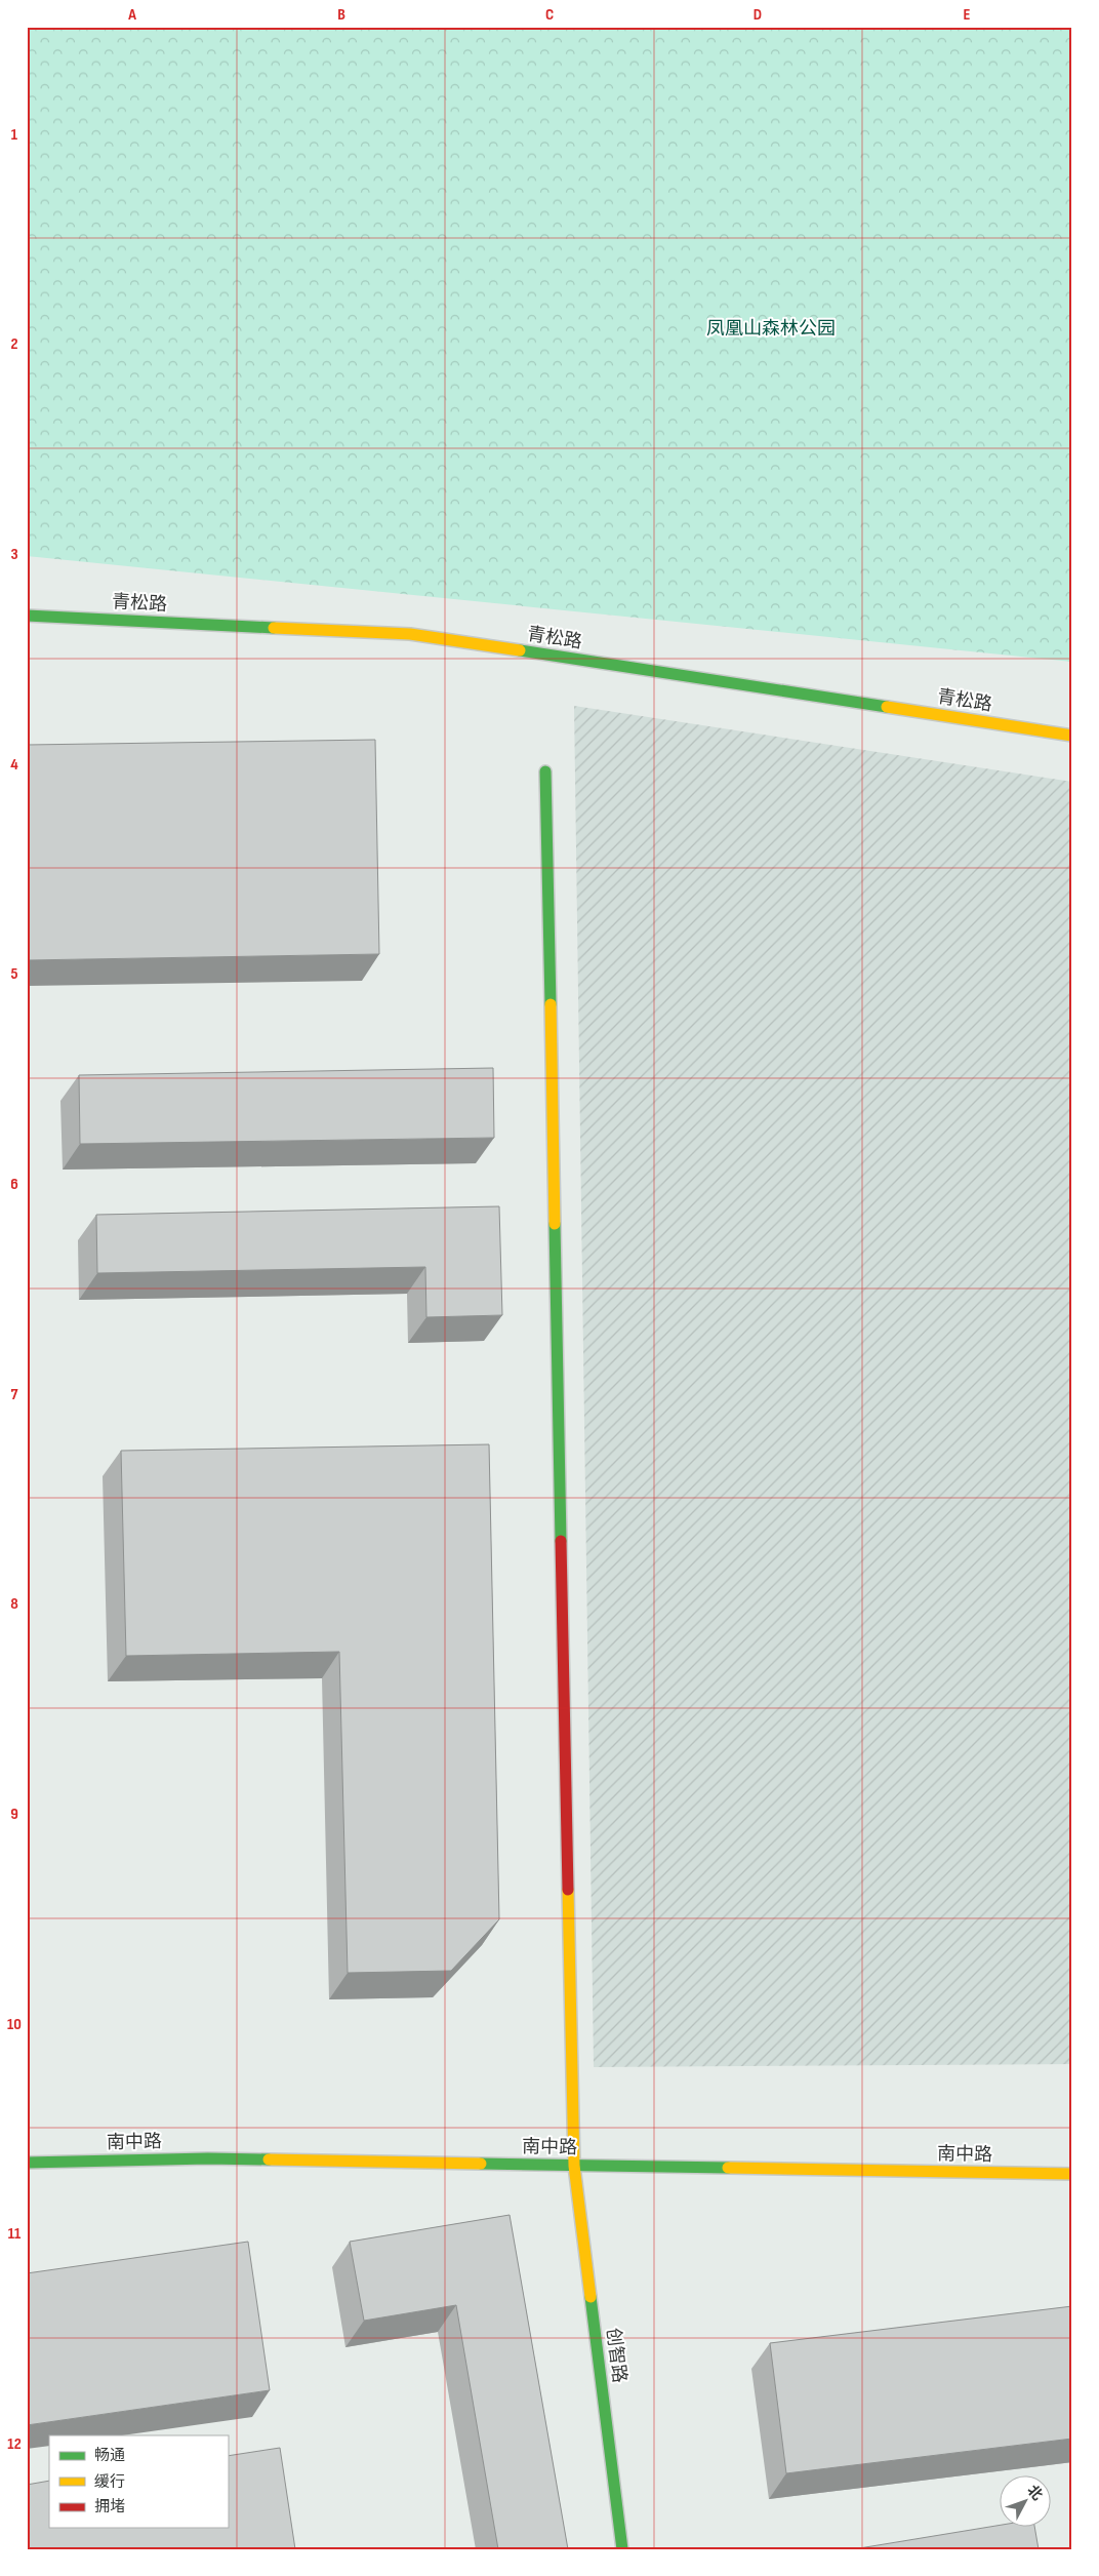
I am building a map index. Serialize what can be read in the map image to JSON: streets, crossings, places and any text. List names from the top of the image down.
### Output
{
  "streets": {
    "street": ["青松路", "南中路", "创智路"]
  },
  "crossings": [
    ["南中路", "创智路"]
  ],
  "parks": ["凤凰山森林公园"],
  "legend": ["畅通", "缓行", "拥堵"],
  "north": "top right",
  "grid": {
    "columns": [
      "A",
      "B",
      "C",
      "D",
      "E"
    ],
    "rows": [
      "1",
      "2",
      "3",
      "4",
      "5",
      "6",
      "7",
      "8",
      "9",
      "10",
      "11",
      "12"
    ]
  }
}
